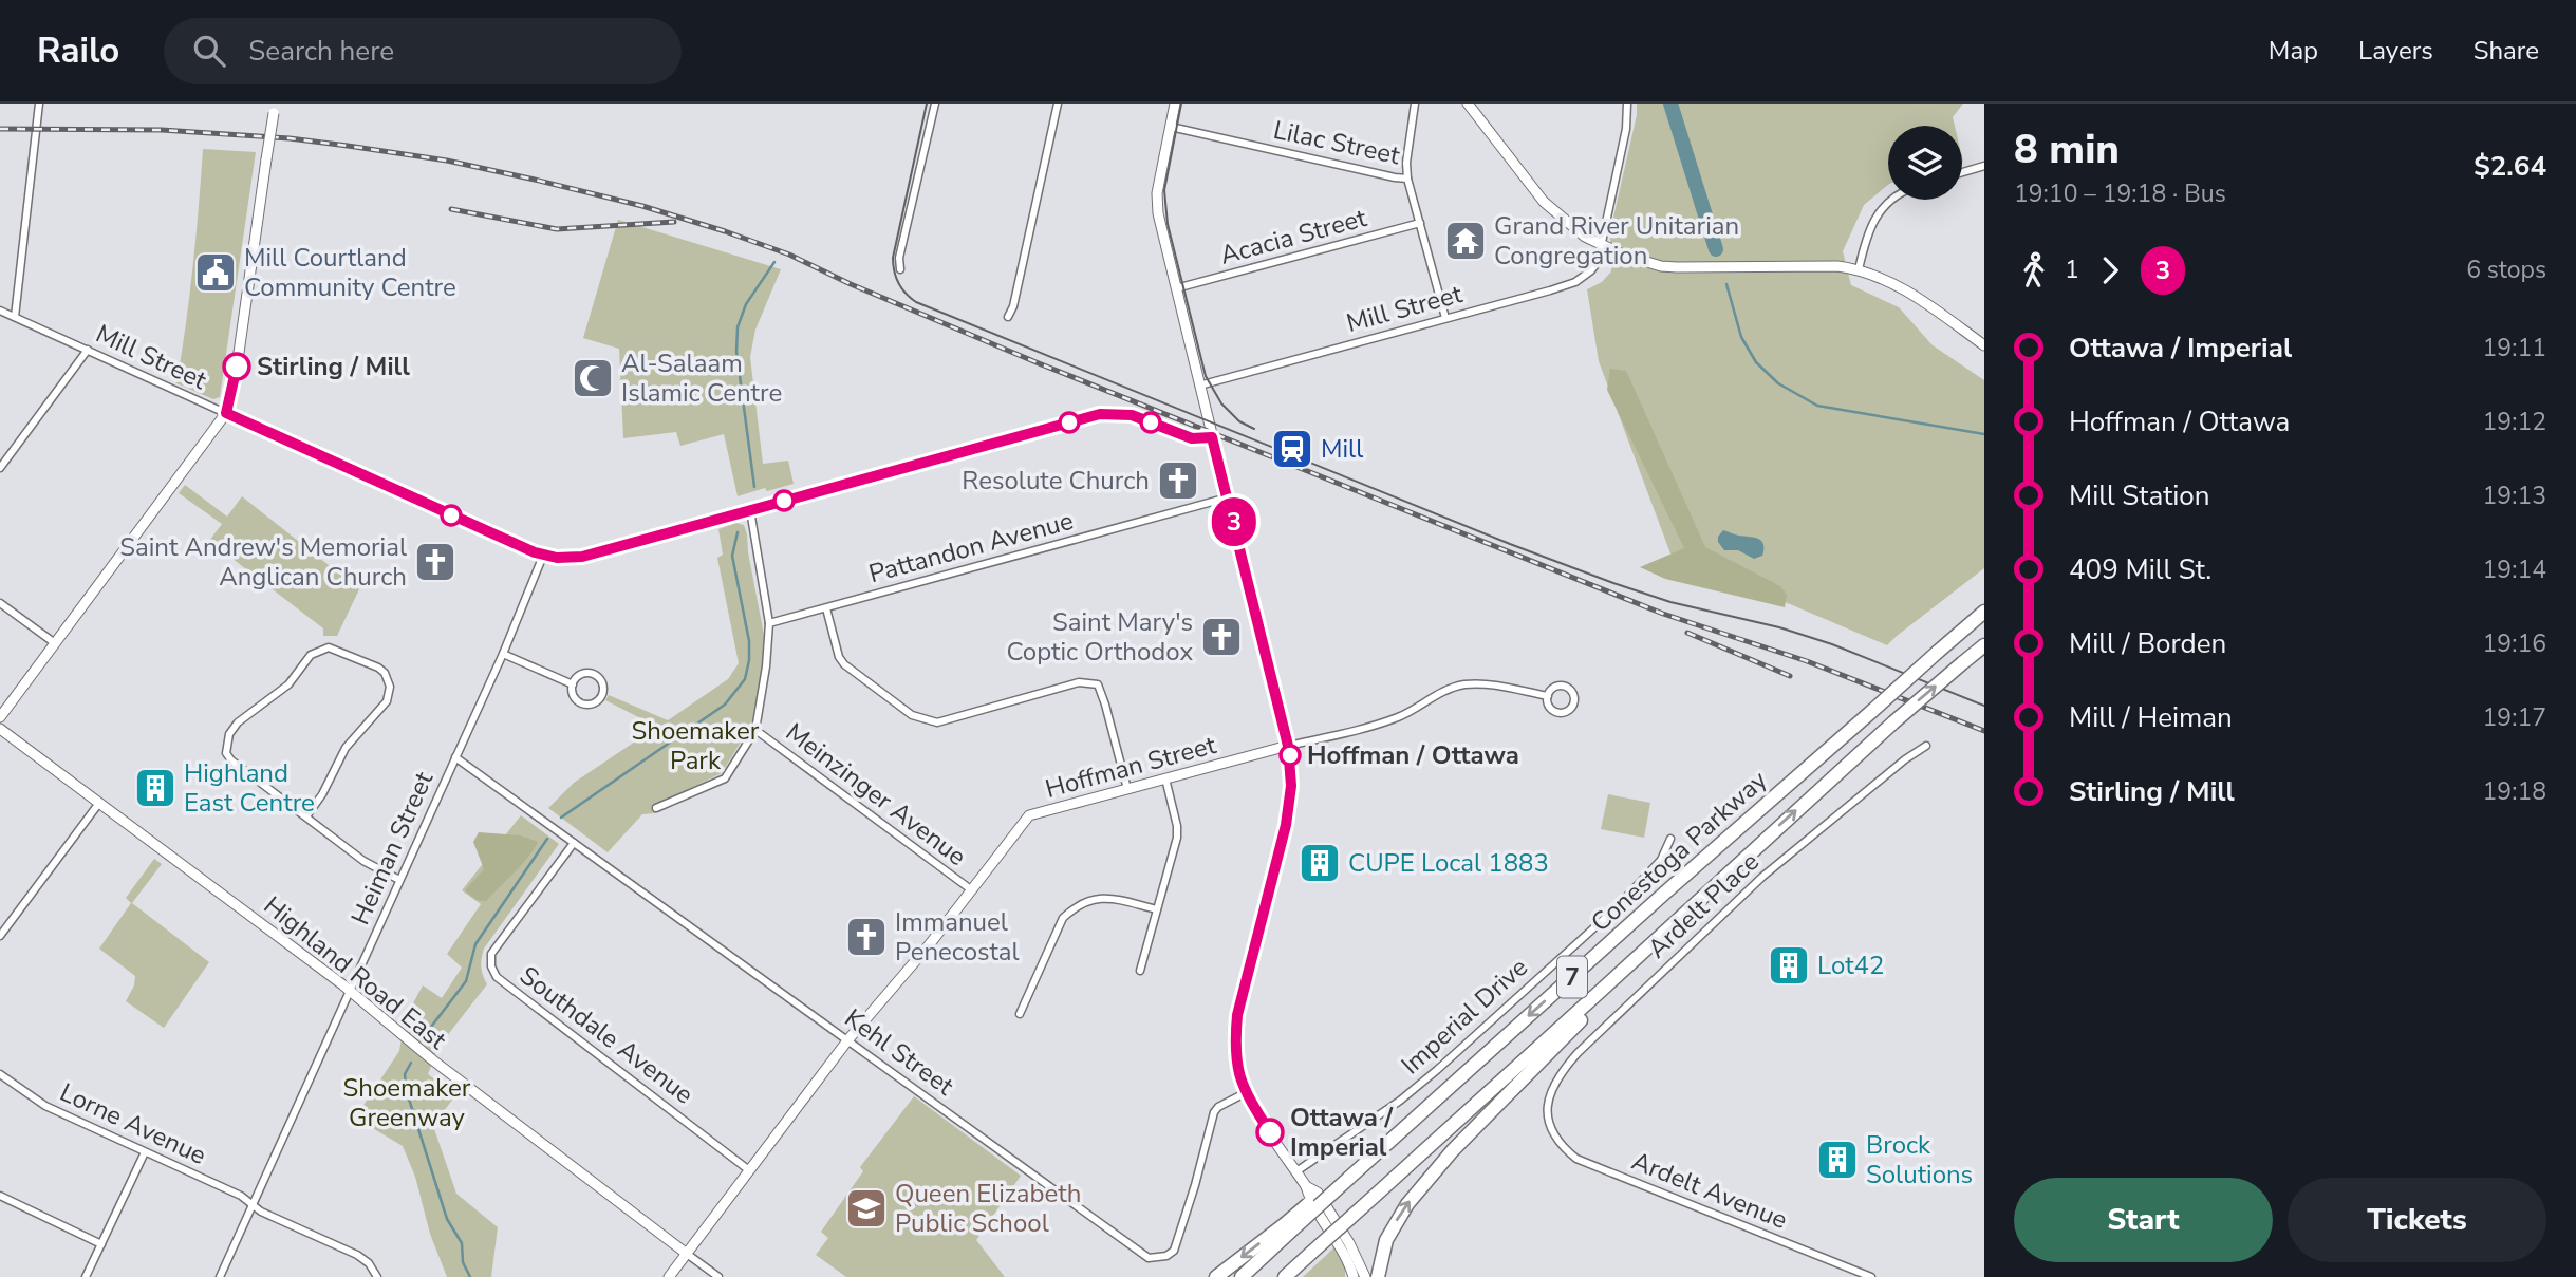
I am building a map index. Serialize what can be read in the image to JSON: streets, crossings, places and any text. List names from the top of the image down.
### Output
{
  "streets": {
    "highway": ["Conestoga Parkway", "7"],
    "street": [
      "Lilac Street",
      "Acacia Street",
      "Mill Street",
      "Pattandon Avenue",
      "Hoffman Street",
      "Meinzinger Avenue",
      "Heiman Street",
      "Ardelt Place",
      "Highland Road East",
      "Imperial Drive",
      "Southdale Avenue",
      "Kehl Street",
      "Lorne Avenue",
      "Ardelt Avenue"
    ]
  },
  "crossings": [
    ["Mill Street", "Heiman Street"],
    ["Hoffman Street", "Meinzinger Avenue"],
    ["Hoffman Street", "Highland Road East"],
    ["Hoffman Street", "Southdale Avenue"],
    ["Hoffman Street", "Kehl Street"],
    ["Heiman Street", "Highland Road East"],
    ["Heiman Street", "Kehl Street"],
    ["Heiman Street", "Lorne Avenue"],
    ["Ardelt Place", "Ardelt Avenue"],
    ["Southdale Avenue", "Kehl Street"]
  ],
  "parks": ["Shoemaker Park", "Shoemaker Greenway"],
  "places": {
    "temple": ["Grand River Unitarian Congregation"],
    "public building": ["Mill Courtland Community Centre"],
    "other": ["Stirling / Mill", "Hoffman / Ottawa", "Ottawa / Imperial"],
    "mosque": ["Al-Salaam Islamic Centre"],
    "station": ["Mill"],
    "church": [
      "Resolute Church",
      "Saint Andrew's Memorial Anglican Church",
      "Saint Mary's Coptic Orthodox",
      "Immanuel Penecostal"
    ],
    "building": [
      "Highland East Centre",
      "CUPE Local 1883",
      "Lot42",
      "Brock Solutions"
    ],
    "school or university": ["Queen Elizabeth Public School"]
  },
  "lines": ["bus line 3"],
  "page": {
    "header": "Railo",
    "search": "Search here",
    "nav": ["Map", "Layers", "Share"],
    "on_map": "3",
    "heading": ["8 min", "19:10 – 19:18 · Bus", "$2.64"],
    "legs": ["1", "3", "6 stops"],
    "list": [
      {
        "name": "Ottawa / Imperial",
        "value": "19:11"
      },
      {
        "name": "Hoffman / Ottawa",
        "value": "19:12"
      },
      {
        "name": "Mill Station",
        "value": "19:13"
      },
      {
        "name": "409 Mill St.",
        "value": "19:14"
      },
      {
        "name": "Mill / Borden",
        "value": "19:16"
      },
      {
        "name": "Mill / Heiman",
        "value": "19:17"
      },
      {
        "name": "Stirling / Mill",
        "value": "19:18"
      }
    ],
    "buttons": ["Start", "Tickets"]
  }
}
